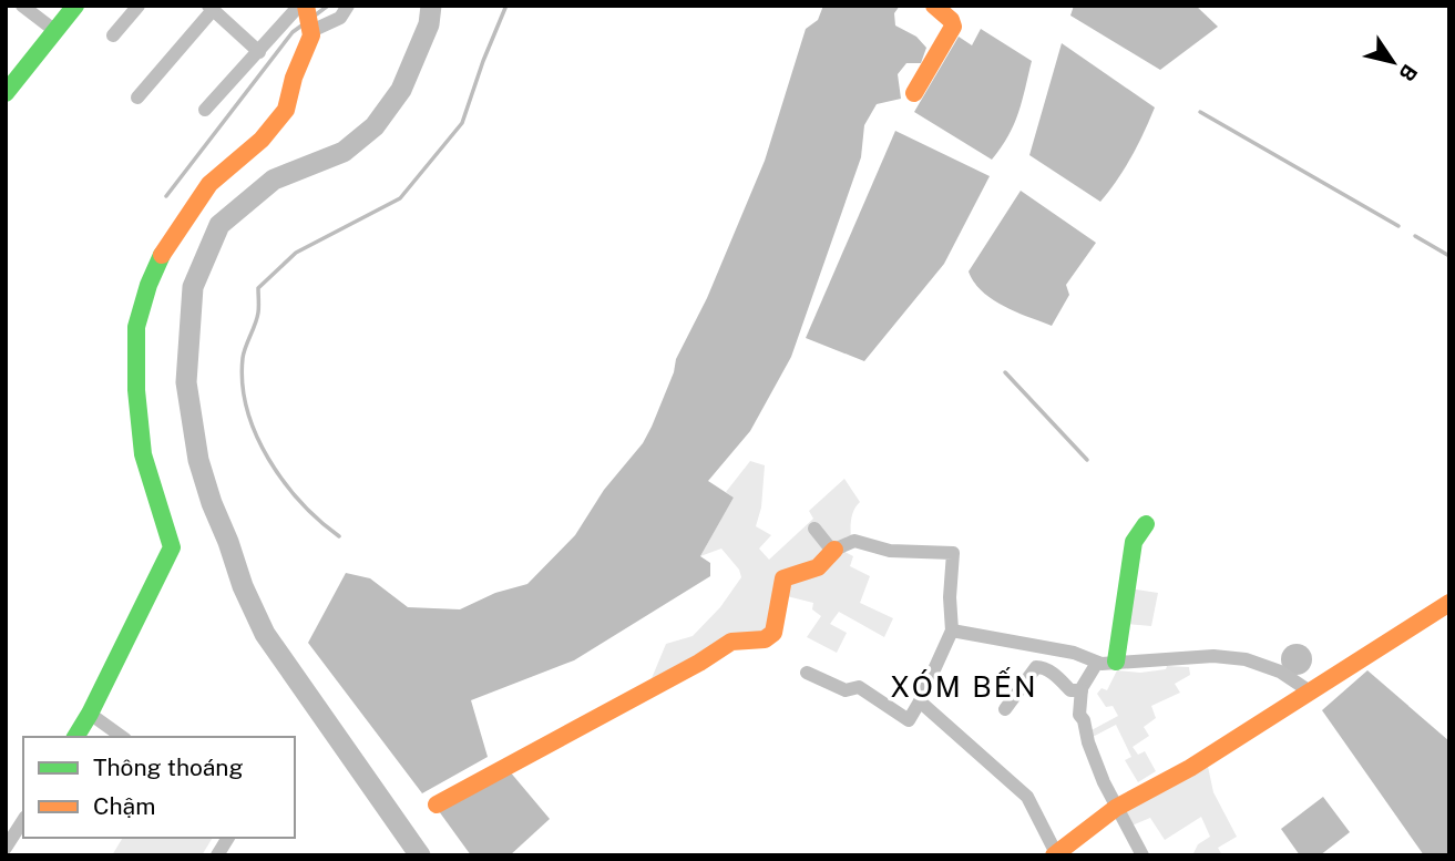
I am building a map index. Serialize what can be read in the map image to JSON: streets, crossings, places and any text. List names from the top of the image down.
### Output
{
  "districts": ["XÓM BẾN"],
  "legend": ["Thông thoáng", "Chậm"],
  "north": "bottom right"
}
